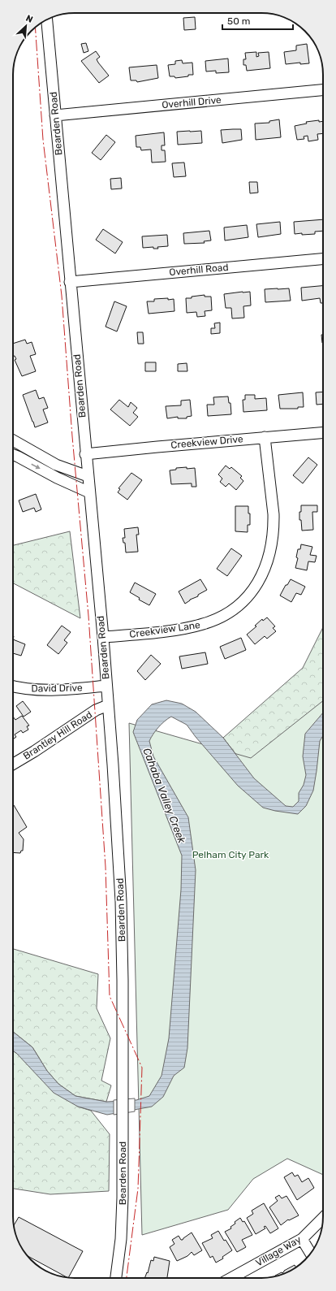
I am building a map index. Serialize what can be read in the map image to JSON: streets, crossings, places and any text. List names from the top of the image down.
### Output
{
  "streets": {
    "street": [
      "Overhill Drive",
      "Bearden Road",
      "Overhill Road",
      "Creekview Drive",
      "Creekview Lane",
      "David Drive",
      "Brantley Hill Road",
      "Village Way"
    ]
  },
  "crossings": [
    ["Overhill Drive", "Bearden Road"],
    ["Bearden Road", "Overhill Road"],
    ["Bearden Road", "Creekview Drive"],
    ["Bearden Road", "Creekview Lane"],
    ["Bearden Road", "David Drive"],
    ["Bearden Road", "Brantley Hill Road"],
    ["Creekview Drive", "Creekview Lane"]
  ],
  "water": ["Cahaba Valley Creek"],
  "parks": ["Pelham City Park"],
  "scale_bar": "50 m",
  "north": "top right"
}
